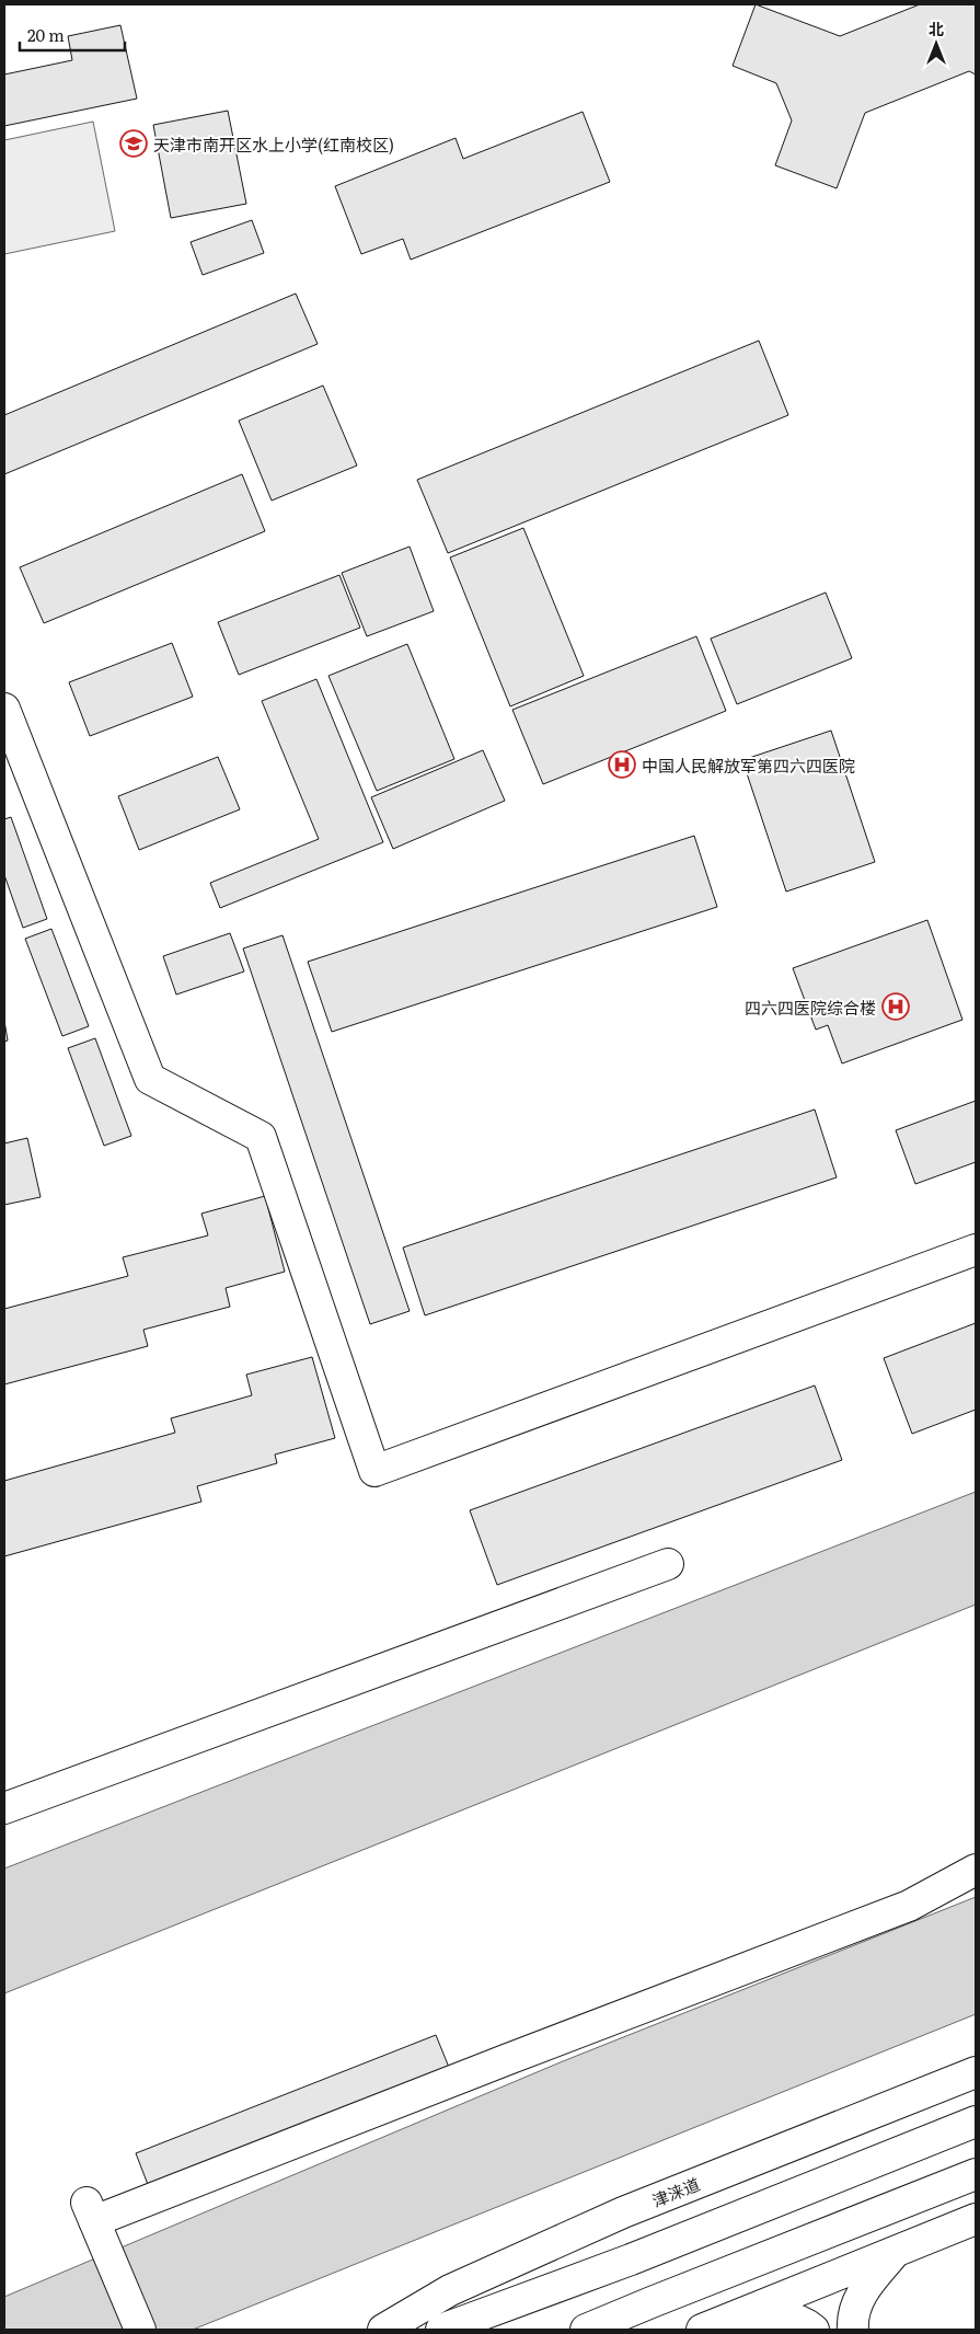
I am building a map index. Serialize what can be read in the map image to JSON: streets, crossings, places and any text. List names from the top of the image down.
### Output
{
  "streets": {
    "street": ["津涞道"]
  },
  "places": {
    "school or university": ["天津市南开区水上小学(红南校区)"],
    "hospital": ["中国人民解放军第四六四医院", "四六四医院综合楼"]
  },
  "scale_bar": "20 m",
  "north": "top"
}
